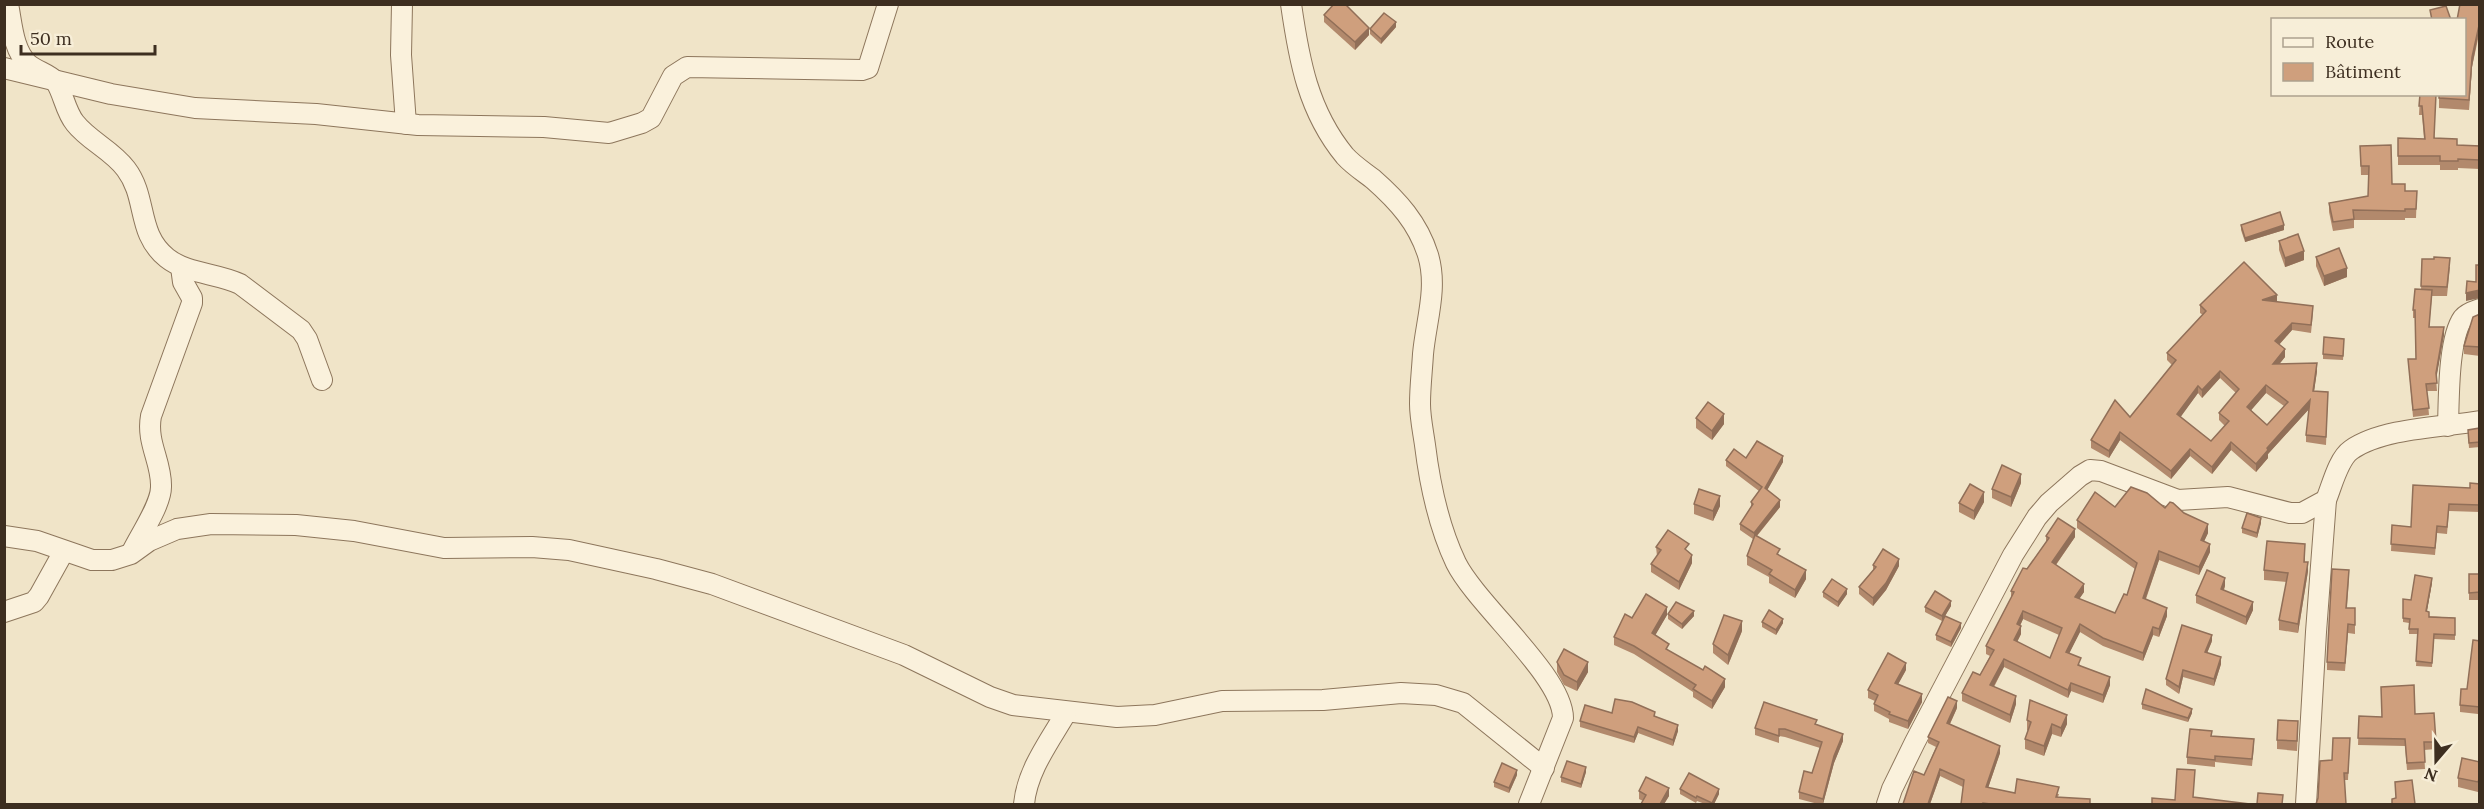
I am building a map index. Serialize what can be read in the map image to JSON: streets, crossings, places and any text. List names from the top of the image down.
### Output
{
  "legend": ["Route", "Bâtiment"],
  "scale_bar": "50 m",
  "north": "bottom"
}
